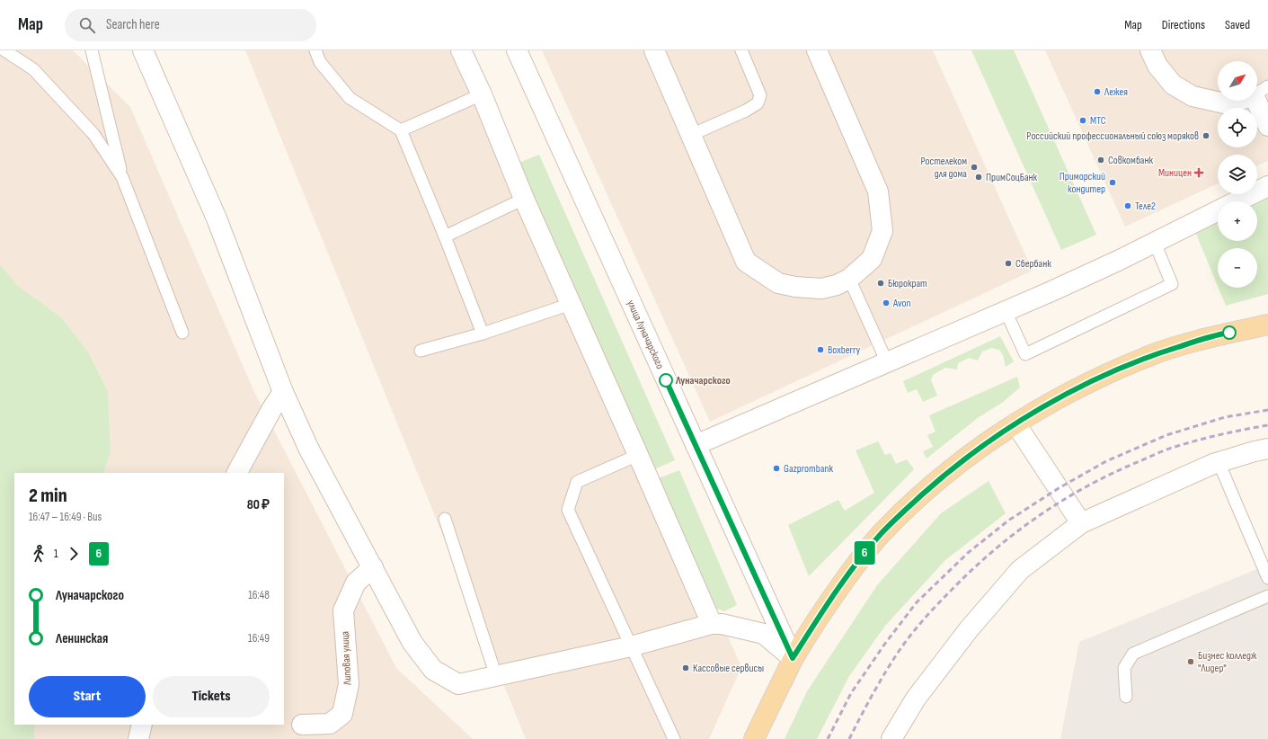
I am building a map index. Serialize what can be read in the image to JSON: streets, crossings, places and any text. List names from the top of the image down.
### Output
{
  "streets": {
    "street": ["улица Луначарского", "Липовая улица"]
  },
  "places": {
    "other": [
      "Лежея",
      "МТС",
      "Российский профессиональный союз моряков",
      "Совкомбанк",
      "Ростелеком для дома",
      "ПримСоцБанк",
      "Приморский кондитер",
      "Теле2",
      "Сбербанк",
      "Бюрократ",
      "Avon",
      "Boxberry",
      "Луначарского",
      "Gazprombank",
      "Бизнес колледж \"Лидер\"",
      "Кассовые сервисы"
    ],
    "health": ["Миницен"]
  },
  "lines": ["bus line 6"],
  "north": "top right",
  "page": {
    "header": "Map",
    "search": "Search here",
    "nav": ["Map", "Directions", "Saved"],
    "on_map": "6",
    "map_buttons": ["+", "−"],
    "heading": ["2 min", "16:47 – 16:49 · Bus", "80 ₽"],
    "legs": ["1", "6"],
    "list": [
      {
        "name": "Луначарского",
        "value": "16:48"
      },
      {
        "name": "Ленинская",
        "value": "16:49"
      }
    ],
    "buttons": ["Start", "Tickets"]
  }
}
